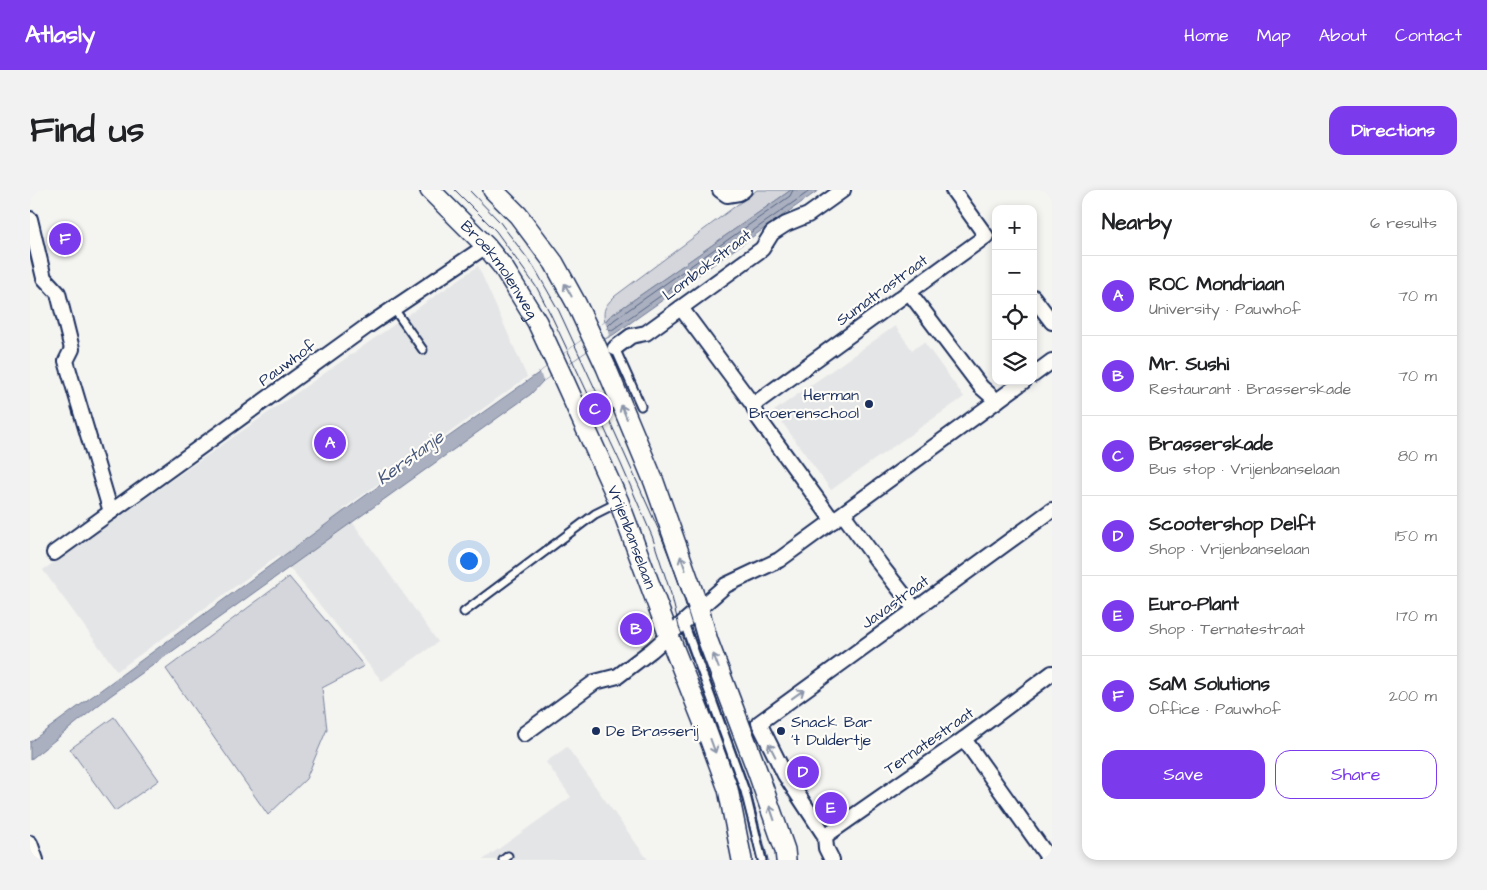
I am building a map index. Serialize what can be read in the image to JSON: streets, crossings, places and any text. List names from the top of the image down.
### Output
{
  "streets": {
    "main road": ["Broekmolenweg", "Vrijenbanselaan"],
    "street": [
      "Lombokstraat",
      "Sumatrastraat",
      "Pauwhof",
      "Javastraat",
      "Ternatestraat"
    ]
  },
  "crossings": [
    ["Broekmolenweg", "Pauwhof"],
    ["Broekmolenweg", "Vrijenbanselaan"]
  ],
  "water": ["Kerstanje"],
  "places": ["Herman Broerenschool", "De Brasserij", "Snack Bar 't Duldertje"],
  "page": {
    "header": "Atlasly",
    "nav": [
      "Home",
      "Map",
      "About",
      "Contact"
    ],
    "title": "Find us",
    "buttons": [
      "Directions",
      ["Save", "Share"]
    ],
    "heading": ["Nearby", "6 results"],
    "map_buttons": ["+", "−"],
    "pins": [
      "F",
      "C",
      "A",
      "B",
      "D",
      "E"
    ],
    "list": [
      {
        "mark": "A",
        "name": "ROC Mondriaan",
        "note": "University · Pauwhof",
        "value": "70 m"
      },
      {
        "mark": "B",
        "name": "Mr. Sushi",
        "note": "Restaurant · Brasserskade",
        "value": "70 m"
      },
      {
        "mark": "C",
        "name": "Brasserskade",
        "note": "Bus stop · Vrijenbanselaan",
        "value": "80 m"
      },
      {
        "mark": "D",
        "name": "Scootershop Delft",
        "note": "Shop · Vrijenbanselaan",
        "value": "150 m"
      },
      {
        "mark": "E",
        "name": "Euro-Plant",
        "note": "Shop · Ternatestraat",
        "value": "170 m"
      },
      {
        "mark": "F",
        "name": "SaM Solutions",
        "note": "Office · Pauwhof",
        "value": "200 m"
      }
    ]
  }
}
